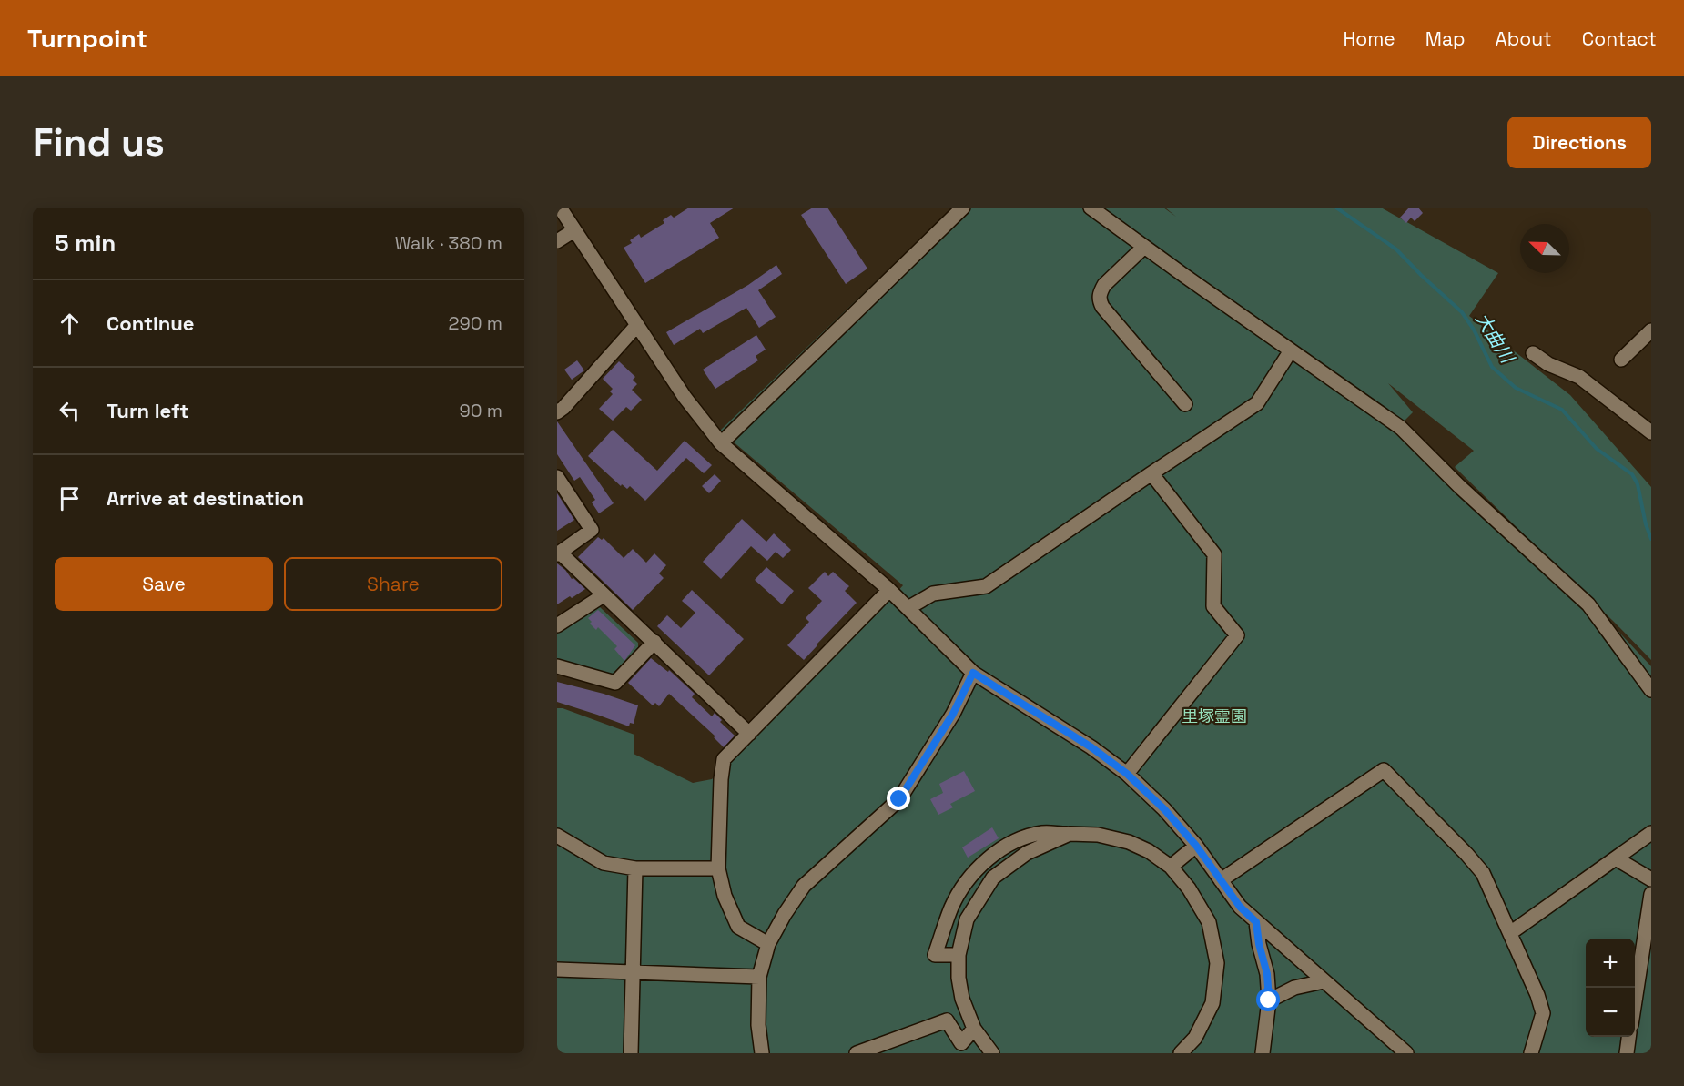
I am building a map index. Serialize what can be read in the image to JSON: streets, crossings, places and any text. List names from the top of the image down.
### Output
{
  "water": ["大曲川"],
  "parks": ["里塚霊園"],
  "north": "top left",
  "page": {
    "header": "Turnpoint",
    "nav": [
      "Home",
      "Map",
      "About",
      "Contact"
    ],
    "buttons": [
      "Directions",
      ["Save", "Share"]
    ],
    "title": "Find us",
    "heading": ["5 min", "Walk · 380 m"],
    "list": [
      ["Continue", "290 m"],
      ["Turn left", "90 m"],
      "Arrive at destination"
    ],
    "map_buttons": ["+", "−"]
  }
}
